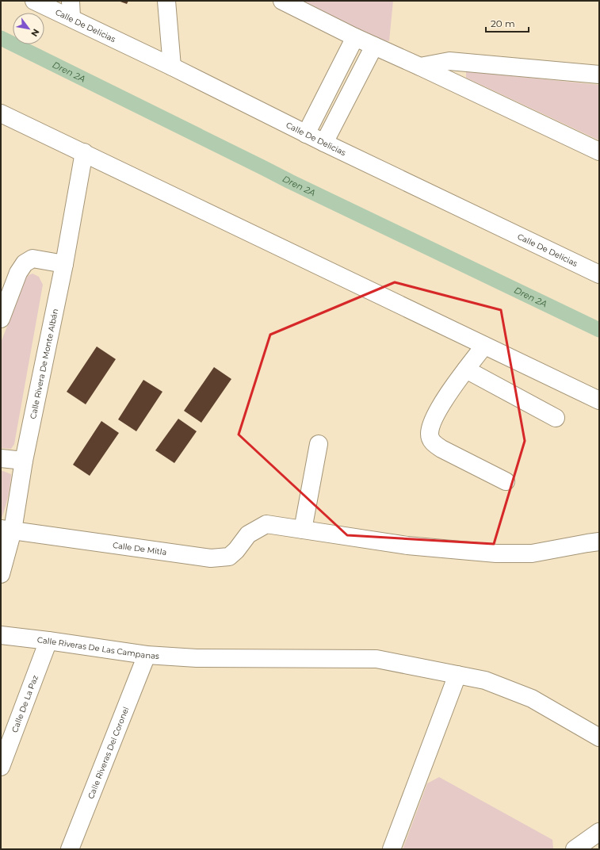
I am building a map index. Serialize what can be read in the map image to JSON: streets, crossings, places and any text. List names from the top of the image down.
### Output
{
  "streets": {
    "street": [
      "Calle De Delicias",
      "Calle Rivera De Monte Albán",
      "Calle De Mitla",
      "Calle Riveras De Las Campanas",
      "Calle De La Paz",
      "Calle Riveras Del Coronel"
    ]
  },
  "crossings": [
    ["Calle Rivera De Monte Albán", "Calle De Mitla"],
    ["Calle Riveras De Las Campanas", "Calle De La Paz"],
    ["Calle Riveras De Las Campanas", "Calle Riveras Del Coronel"]
  ],
  "water": ["Dren 2A"],
  "scale_bar": "20 m",
  "north": "bottom right"
}
